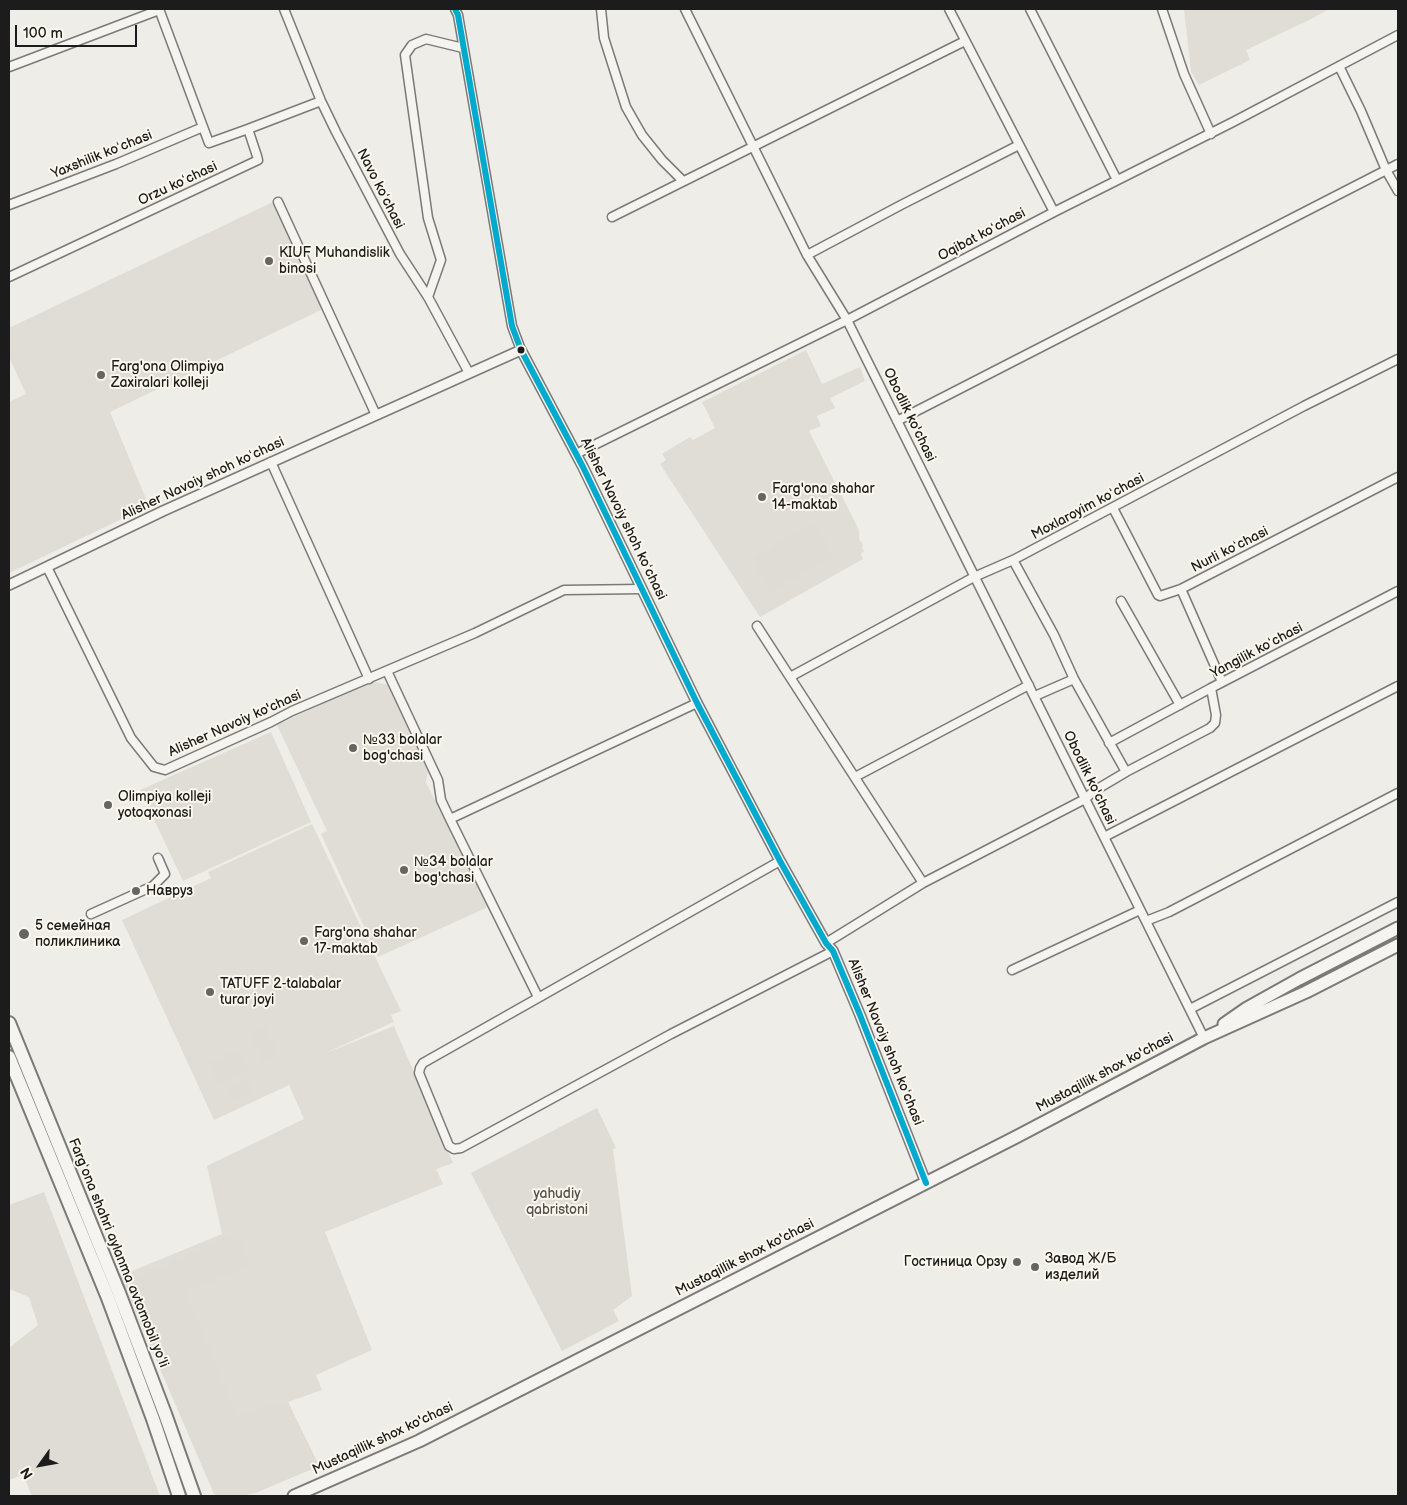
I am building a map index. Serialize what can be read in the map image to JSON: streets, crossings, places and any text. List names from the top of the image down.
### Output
{
  "streets": {
    "highway": ["Fargʻona shahri aylanma avtomobil yoʻli"],
    "main road": ["Mustaqillik shox ko'chasi"],
    "street": [
      "Yaxshilik koʻchasi",
      "Orzu koʻchasi",
      "Navo koʻchasi",
      "Oqibat koʻchasi",
      "Obodlik ko'chasi",
      "Alisher Navoiy shoh koʻchasi",
      "Moxlaroyim koʻchasi",
      "Nurli koʻchasi",
      "Yangilik koʻchasi",
      "Alisher Navoiy ko'chasi"
    ]
  },
  "crossings": [
    ["Navo koʻchasi", "Alisher Navoiy shoh koʻchasi"],
    ["Oqibat koʻchasi", "Obodlik ko'chasi"],
    ["Oqibat koʻchasi", "Alisher Navoiy shoh koʻchasi"],
    ["Obodlik ko'chasi", "Moxlaroyim koʻchasi"],
    ["Obodlik ko'chasi", "Yangilik koʻchasi"],
    ["Obodlik ko'chasi", "Mustaqillik shox ko'chasi"],
    ["Alisher Navoiy shoh koʻchasi", "Yangilik koʻchasi"],
    ["Alisher Navoiy shoh koʻchasi", "Alisher Navoiy ko'chasi"],
    ["Alisher Navoiy shoh koʻchasi", "Mustaqillik shox ko'chasi"],
    ["Moxlaroyim koʻchasi", "Nurli koʻchasi"]
  ],
  "parks": ["yahudiy qabristoni"],
  "places": [
    "KIUF Muhandislik binosi",
    "Farg'ona Olimpiya Zaxiralari kolleji",
    "Farg'ona shahar 14-maktab",
    "№33 bolalar bog'chasi",
    "Olimpiya kolleji yotoqxonasi",
    "№34 bolalar bog'chasi",
    "Навруз",
    "5 семейная поликлиника",
    "Farg'ona shahar 17-maktab",
    "TATUFF 2-talabalar turar joyi",
    "Гостиница Орзу",
    "Завод Ж/Б изделий"
  ],
  "scale_bar": "100 m",
  "north": "bottom left"
}
